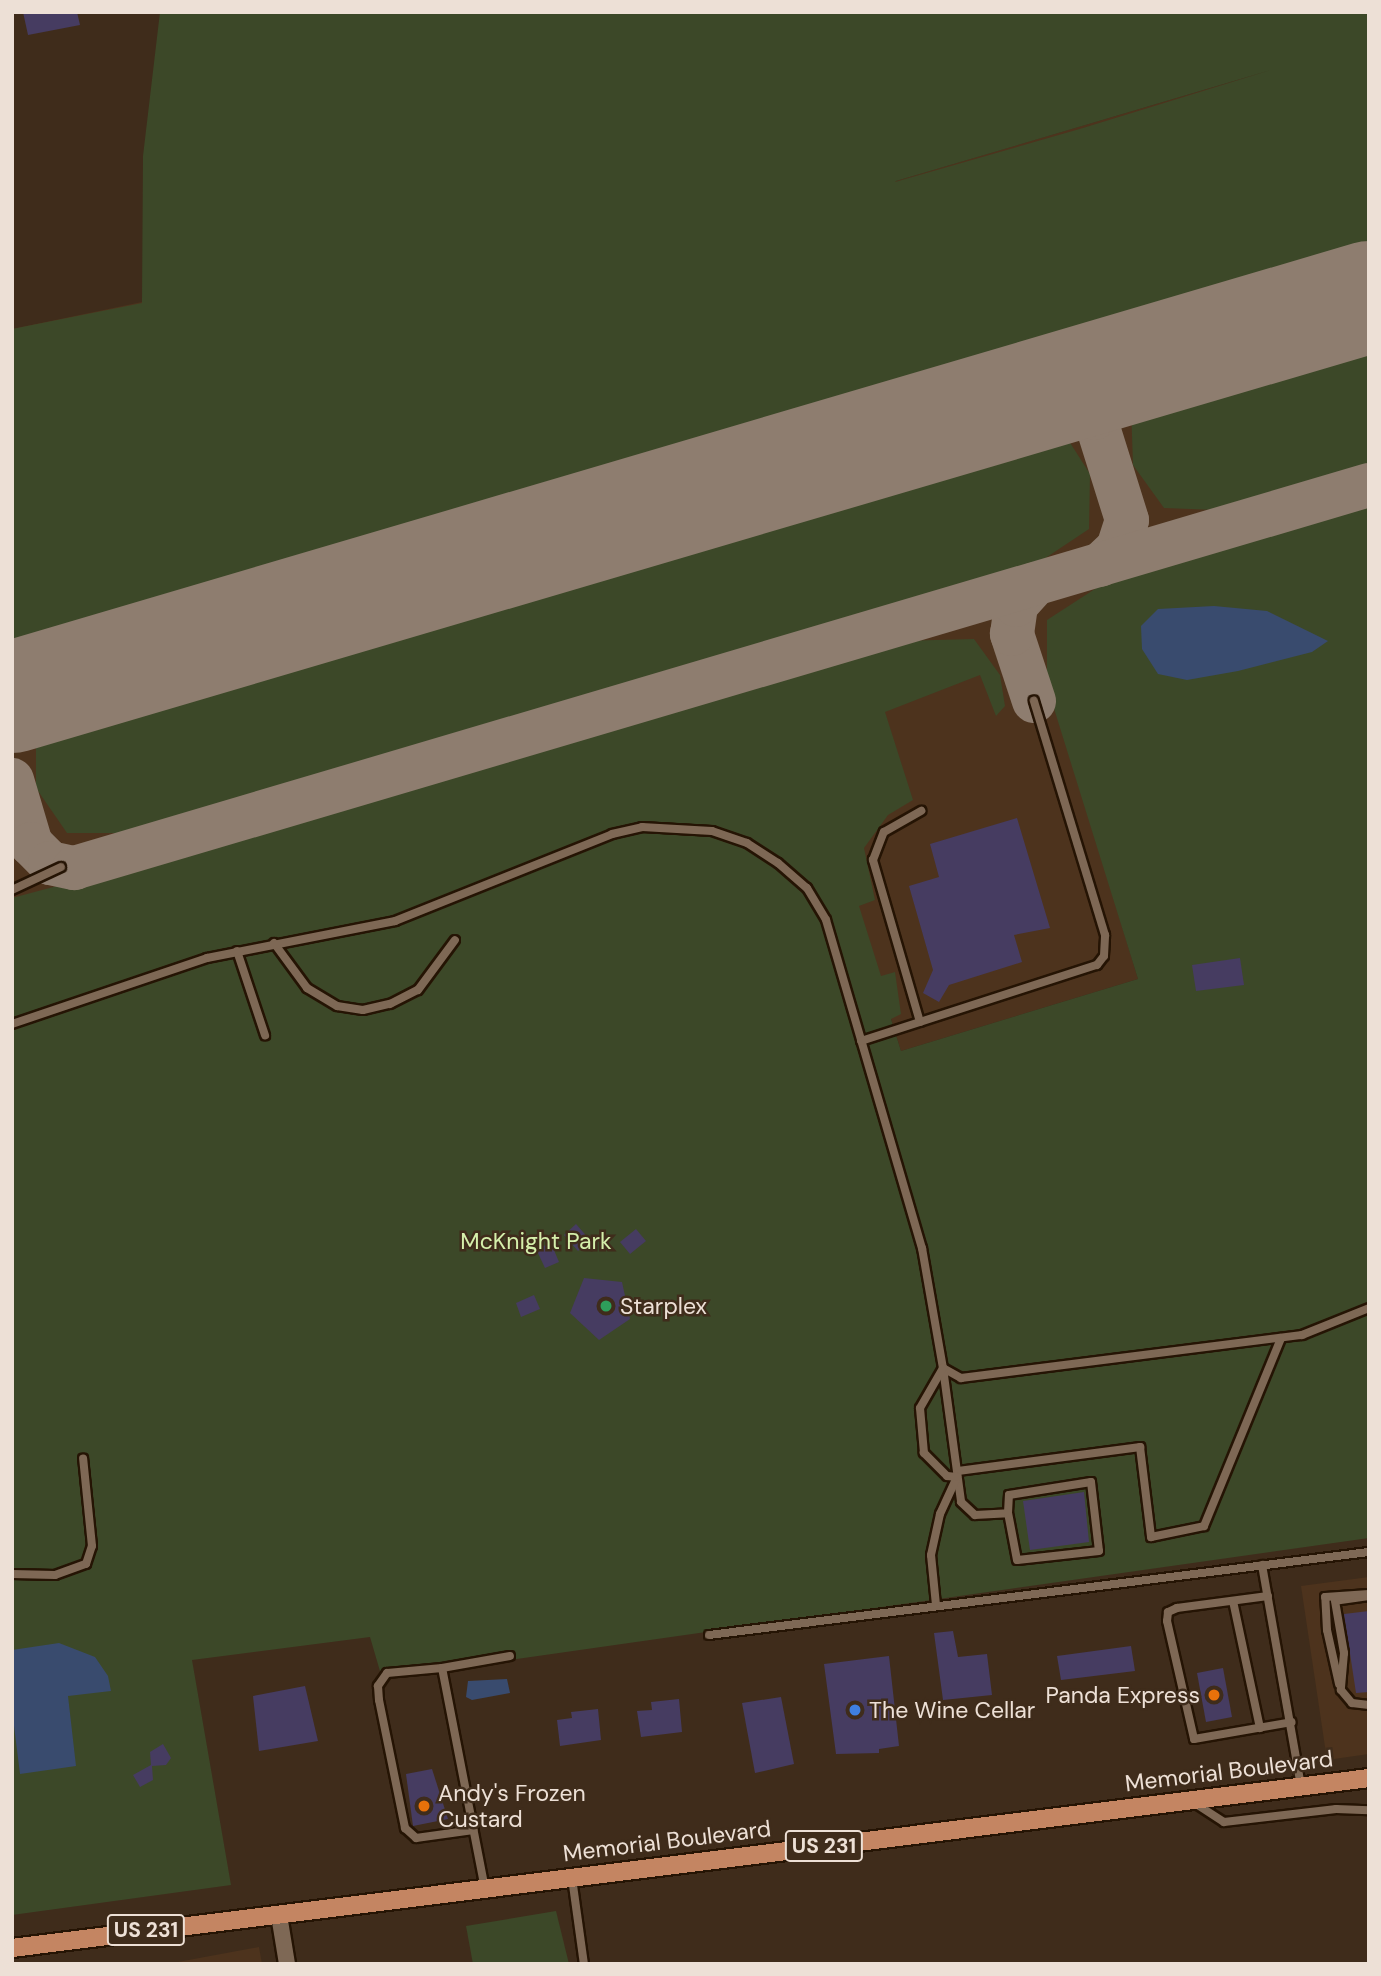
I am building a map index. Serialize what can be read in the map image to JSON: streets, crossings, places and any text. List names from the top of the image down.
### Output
{
  "streets": {
    "main road": ["Memorial Boulevard", "US 231"]
  },
  "parks": ["McKnight Park"],
  "places": [
    "Starplex",
    "Panda Express",
    "The Wine Cellar",
    "Andy's Frozen Custard"
  ]
}
